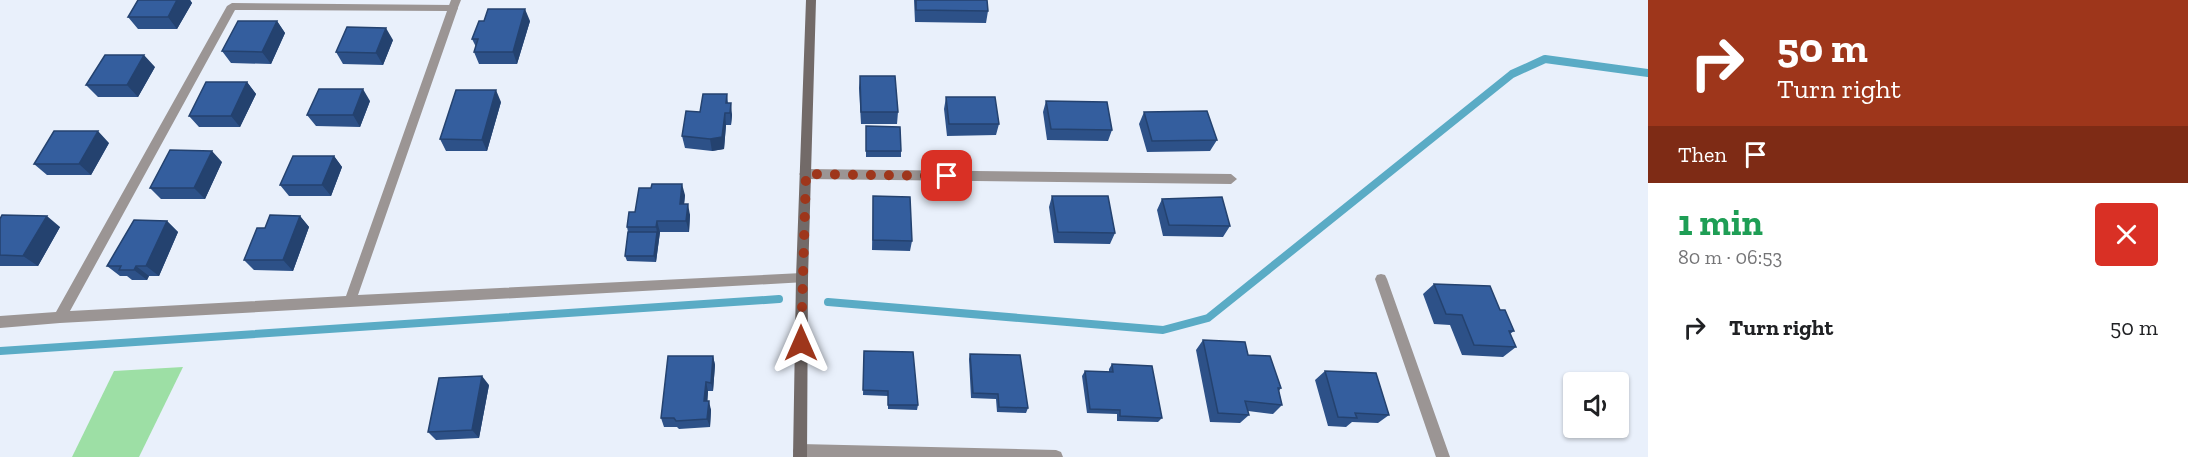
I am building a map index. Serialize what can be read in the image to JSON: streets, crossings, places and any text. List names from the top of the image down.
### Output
{
  "page": {
    "turn": ["50 m", "Turn right"],
    "then": "Then",
    "heading": ["1 min", "80 m · 06:53"],
    "list": [
      {
        "name": "Turn right",
        "value": "50 m"
      }
    ]
  }
}
